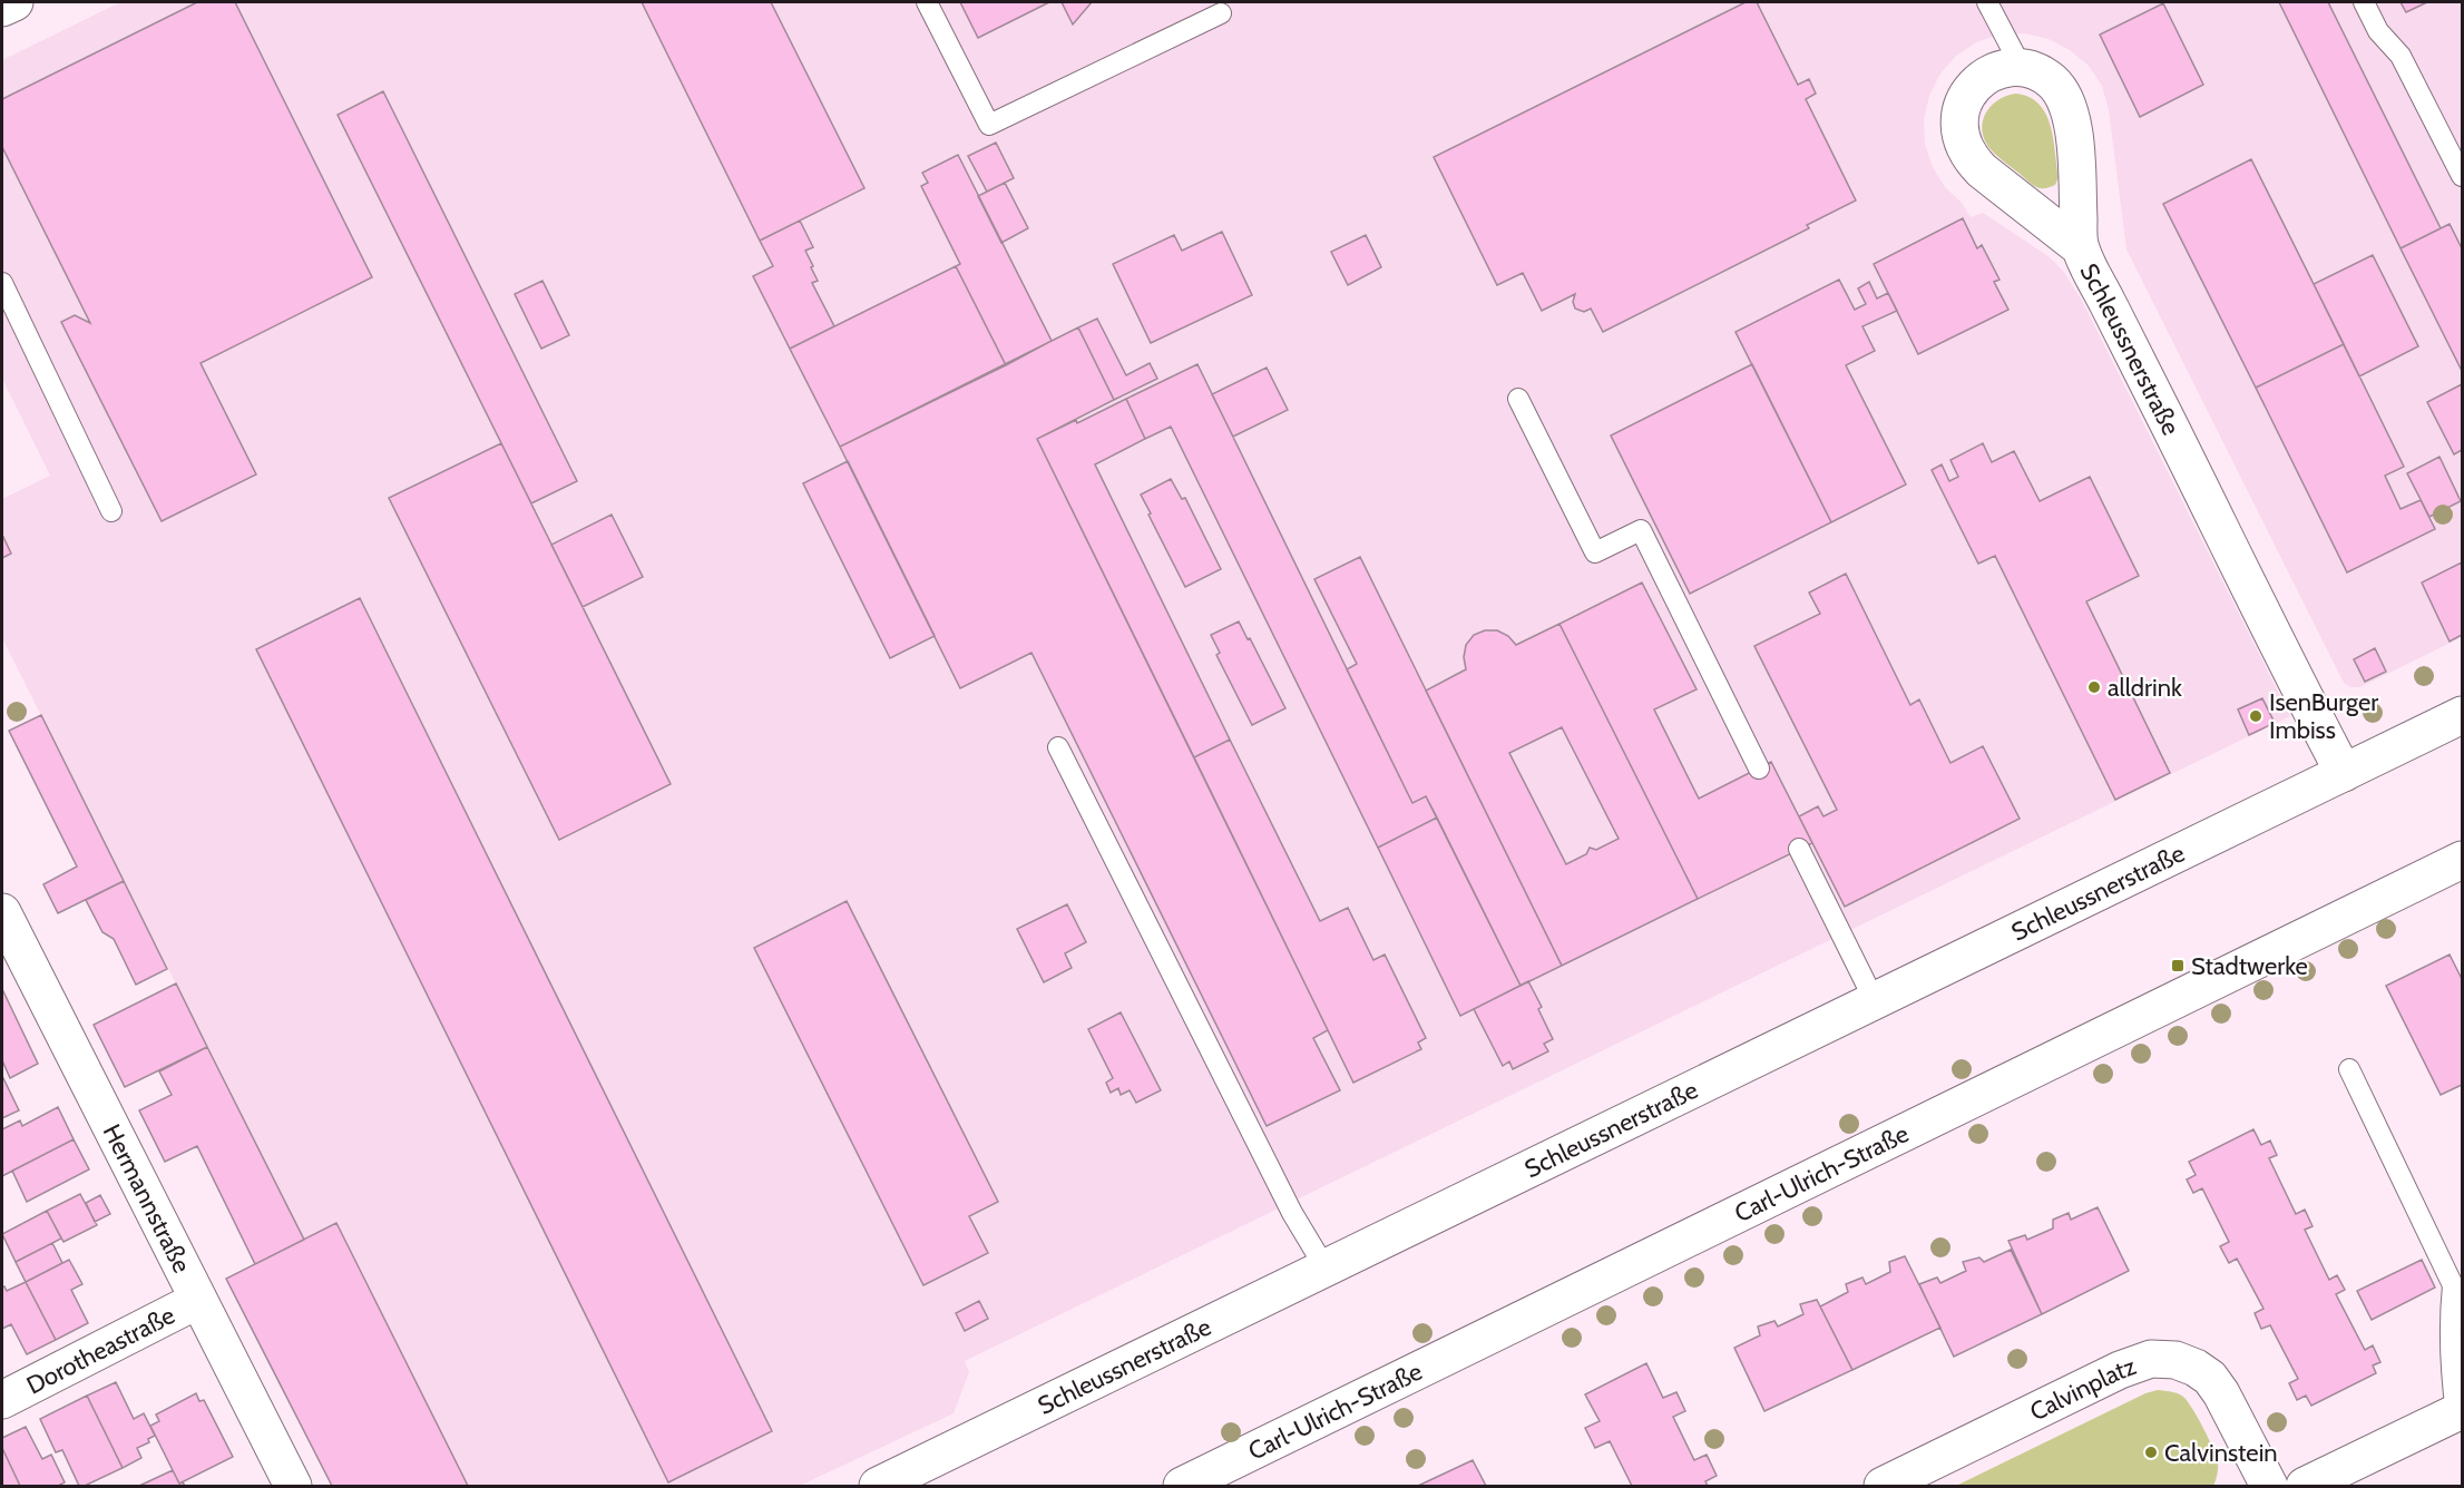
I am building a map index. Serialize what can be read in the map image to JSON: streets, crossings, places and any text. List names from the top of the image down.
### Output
{
  "streets": {
    "street": [
      "Schleussnerstraße",
      "Carl-Ulrich-Straße",
      "Hermannstraße",
      "Dorotheastraße",
      "Calvinplatz"
    ]
  },
  "crossings": [
    ["Hermannstraße", "Dorotheastraße"]
  ],
  "places": {
    "other": ["alldrink", "IsenBurger Imbiss", "Calvinstein"],
    "transit": ["Stadtwerke"]
  }
}
